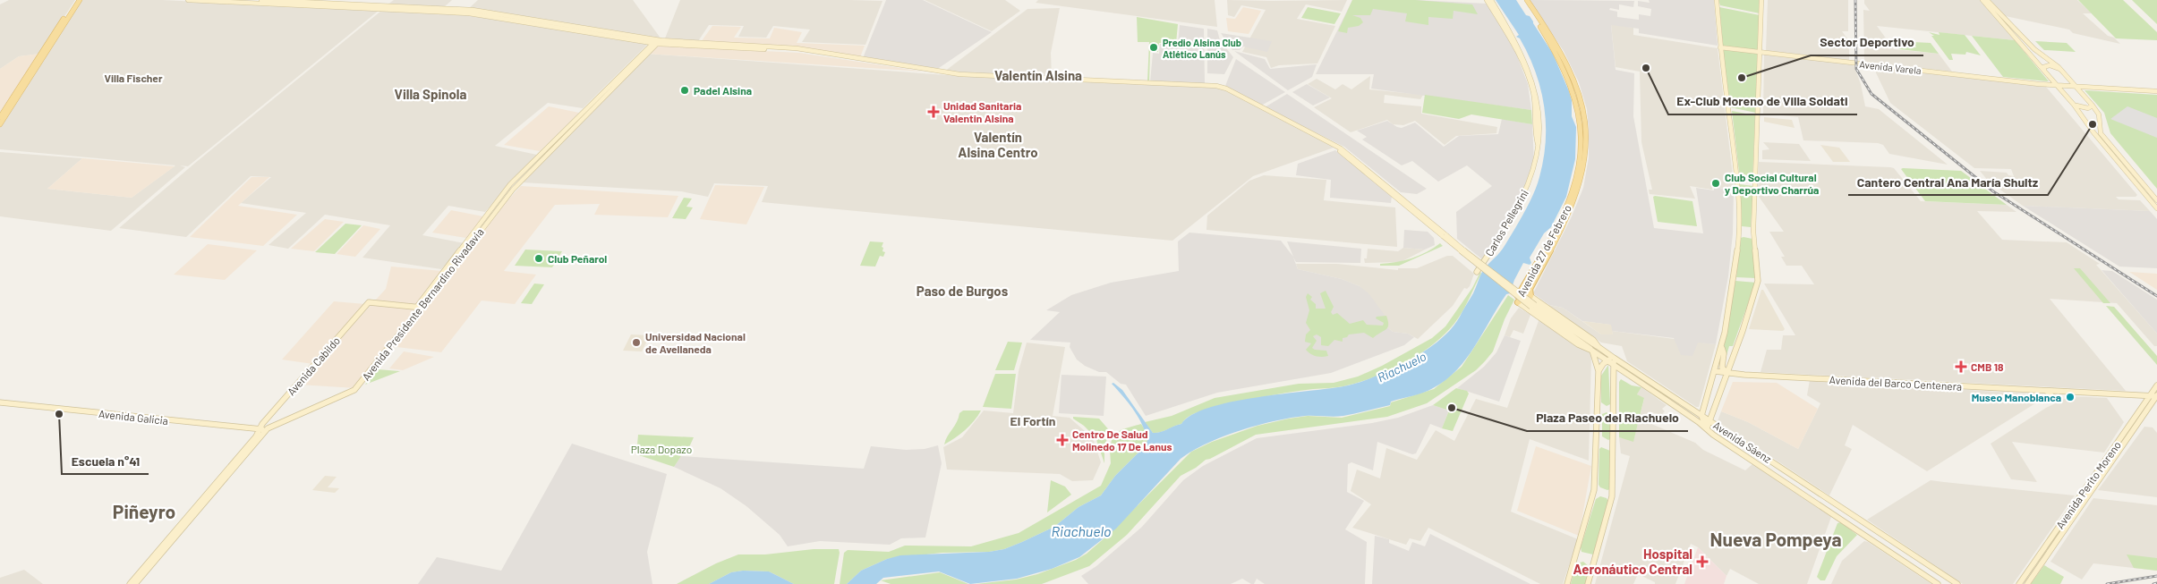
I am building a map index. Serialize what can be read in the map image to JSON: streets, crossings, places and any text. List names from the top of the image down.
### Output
{
  "streets": {
    "main road": [
      "Avenida Varela",
      "Carlos Pellegrini",
      "Avenida 27 de Febrero",
      "Avenida Presidente Bernardino Rivadavia",
      "Avenida Cabildo",
      "Avenida del Barco Centenera",
      "Avenida Galicia",
      "Avenida Sáenz",
      "Avenida Perito Moreno"
    ]
  },
  "crossings": [
    ["Avenida 27 de Febrero", "Avenida Sáenz"],
    ["Avenida Presidente Bernardino Rivadavia", "Avenida Cabildo"],
    ["Avenida Presidente Bernardino Rivadavia", "Avenida Galicia"],
    ["Avenida Cabildo", "Avenida Galicia"],
    ["Avenida del Barco Centenera", "Avenida Perito Moreno"]
  ],
  "districts": [
    "Valentín Alsina",
    "Villa Fischer",
    "Villa Spinola",
    "Valentín Alsina Centro",
    "Paso de Burgos",
    "El Fortín",
    "Piñeyro",
    "Nueva Pompeya"
  ],
  "water": ["Riachuelo"],
  "parks": ["Plaza Dopazo"],
  "places": {
    "other": [
      "Predio Alsina Club Atlético Lanús",
      "Ex-Club Moreno de Villa Soldati",
      "Sector Deportivo",
      "Padel Alsina",
      "Cantero Central Ana María Shultz",
      "Club Social Cultural y Deportivo Charrúa",
      "Club Peñarol",
      "Universidad Nacional de Avellaneda",
      "Museo Manoblanca",
      "Plaza Paseo del Riachuelo",
      "Escuela n°41"
    ],
    "health": [
      "Unidad Sanitaria Valentin Alsina",
      "CMB 18",
      "Centro De Salud Molinedo 17 De Lanus",
      "Hospital Aeronáutico Central"
    ]
  }
}
